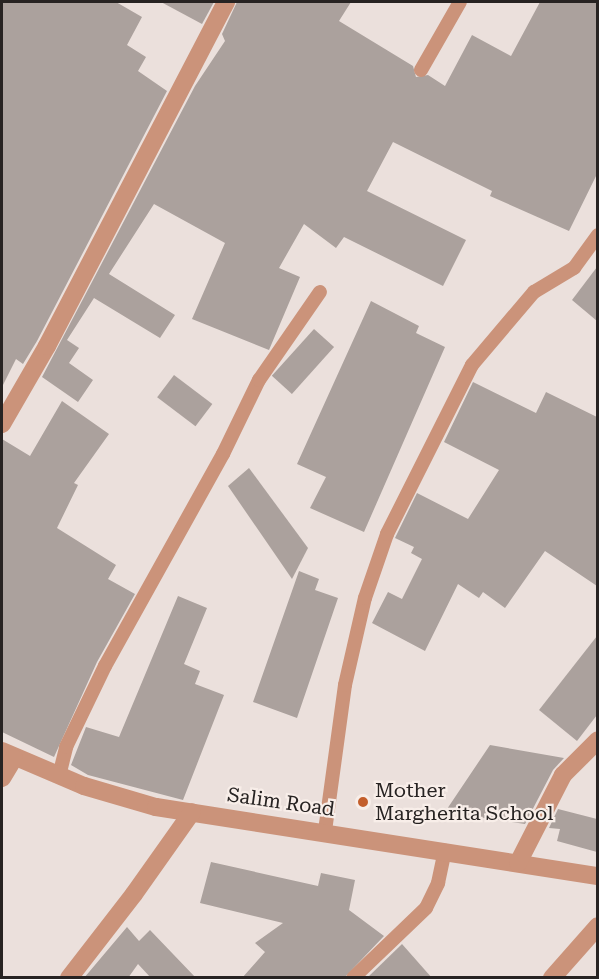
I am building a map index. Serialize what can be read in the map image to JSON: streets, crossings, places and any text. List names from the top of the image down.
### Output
{
  "streets": {
    "street": ["Salim Road"]
  },
  "places": ["Mother Margherita School"]
}
